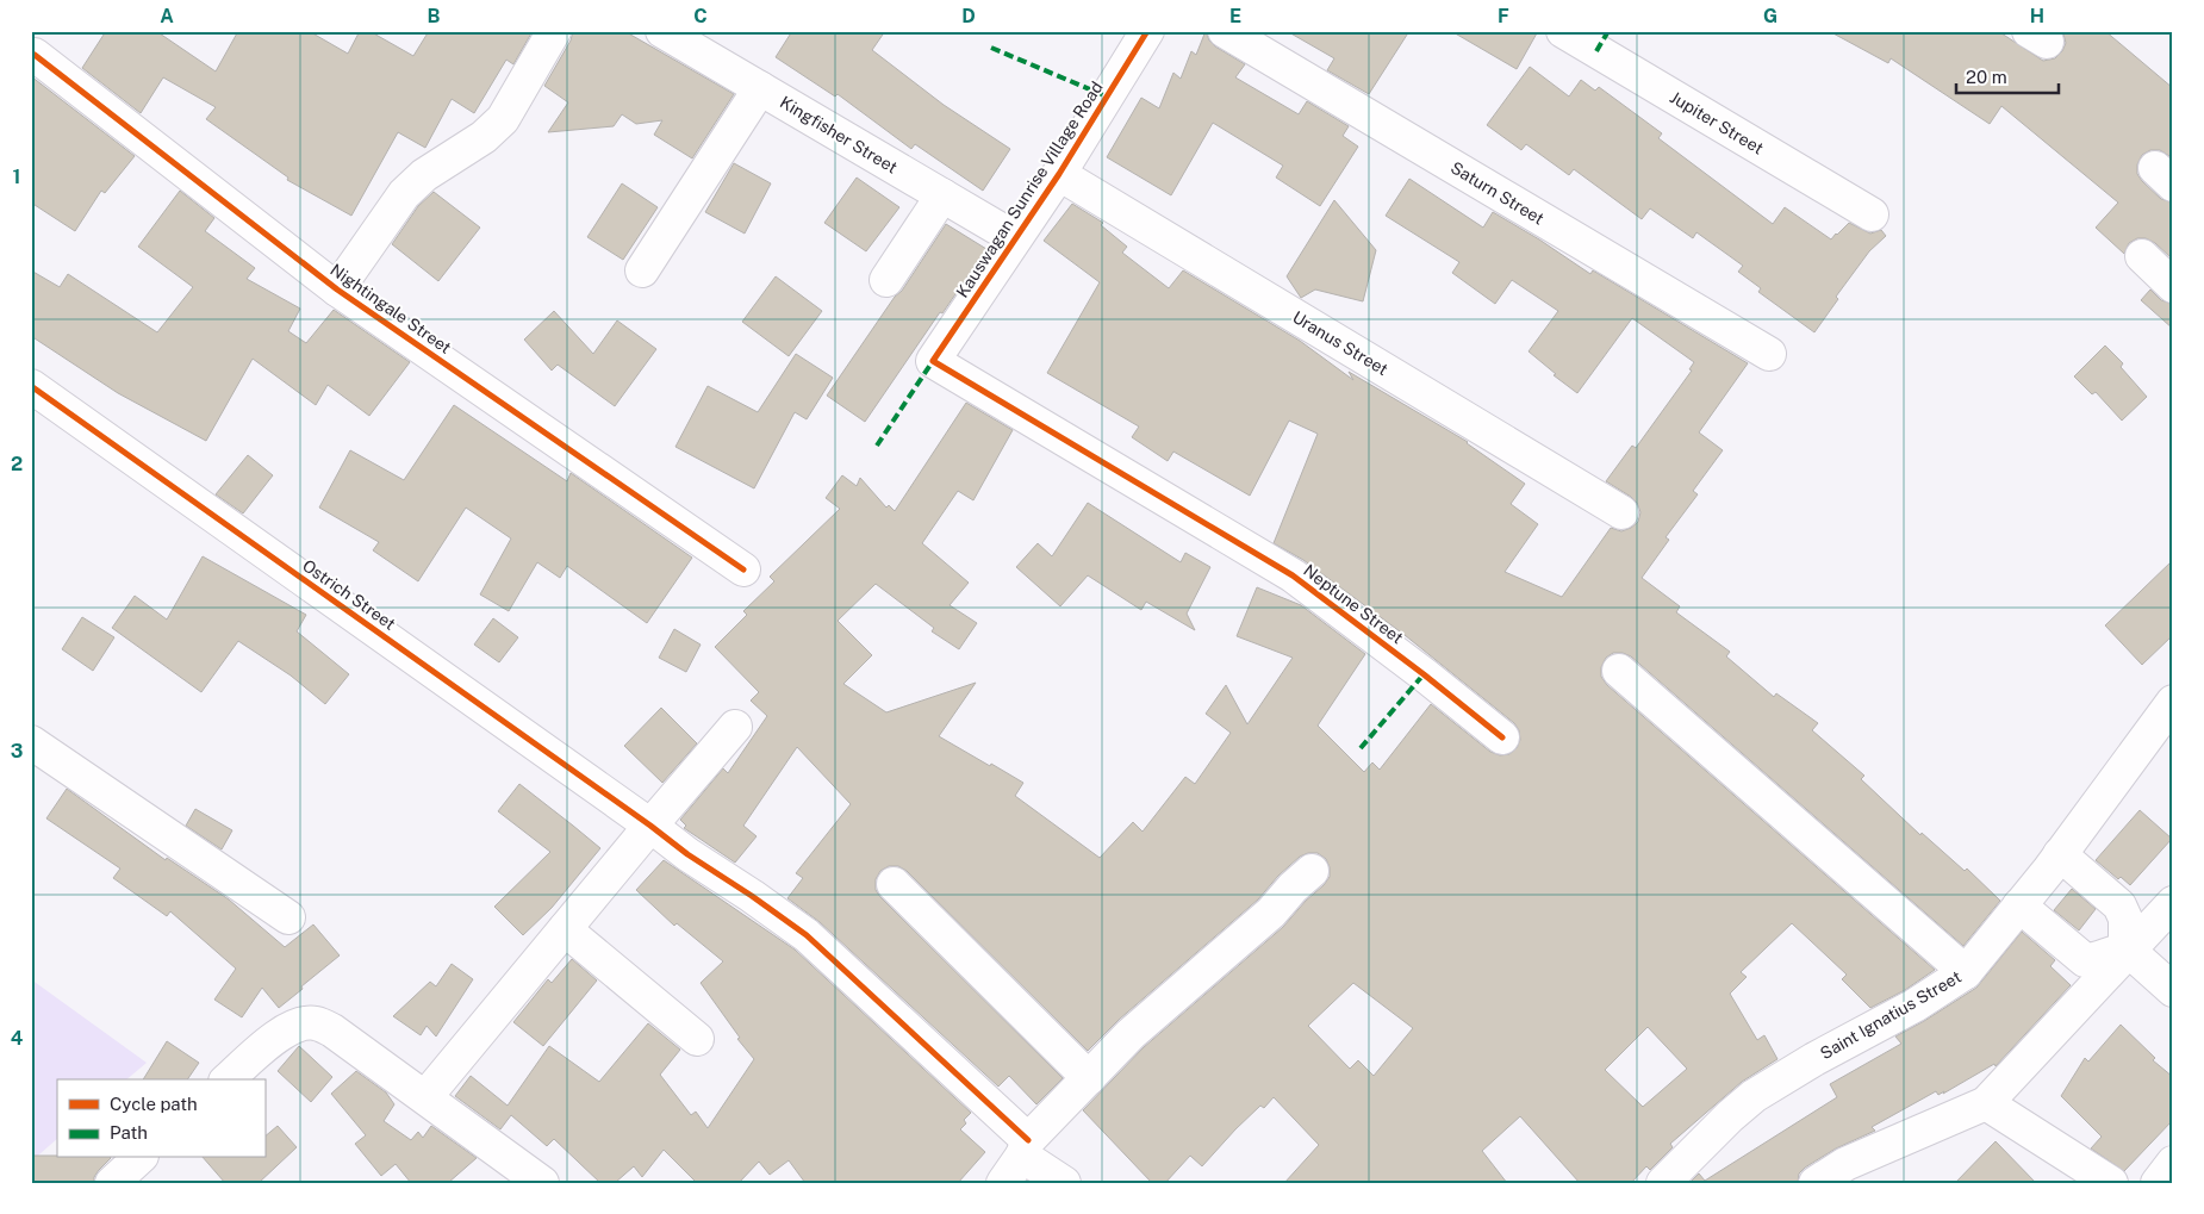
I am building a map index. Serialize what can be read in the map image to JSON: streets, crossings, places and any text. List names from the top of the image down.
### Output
{
  "streets": {
    "street": [
      "Jupiter Street",
      "Kingfisher Street",
      "Kauswagan Sunrise Village Road",
      "Saturn Street",
      "Nightingale Street",
      "Uranus Street",
      "Ostrich Street",
      "Neptune Street",
      "Saint Ignatius Street"
    ]
  },
  "crossings": [
    ["Kingfisher Street", "Kauswagan Sunrise Village Road"],
    ["Kauswagan Sunrise Village Road", "Uranus Street"],
    ["Kauswagan Sunrise Village Road", "Neptune Street"]
  ],
  "legend": ["Cycle path", "Path"],
  "scale_bar": "20 m",
  "grid": {
    "columns": [
      "A",
      "B",
      "C",
      "D",
      "E",
      "F",
      "G",
      "H"
    ],
    "rows": [
      "1",
      "2",
      "3",
      "4"
    ]
  }
}
